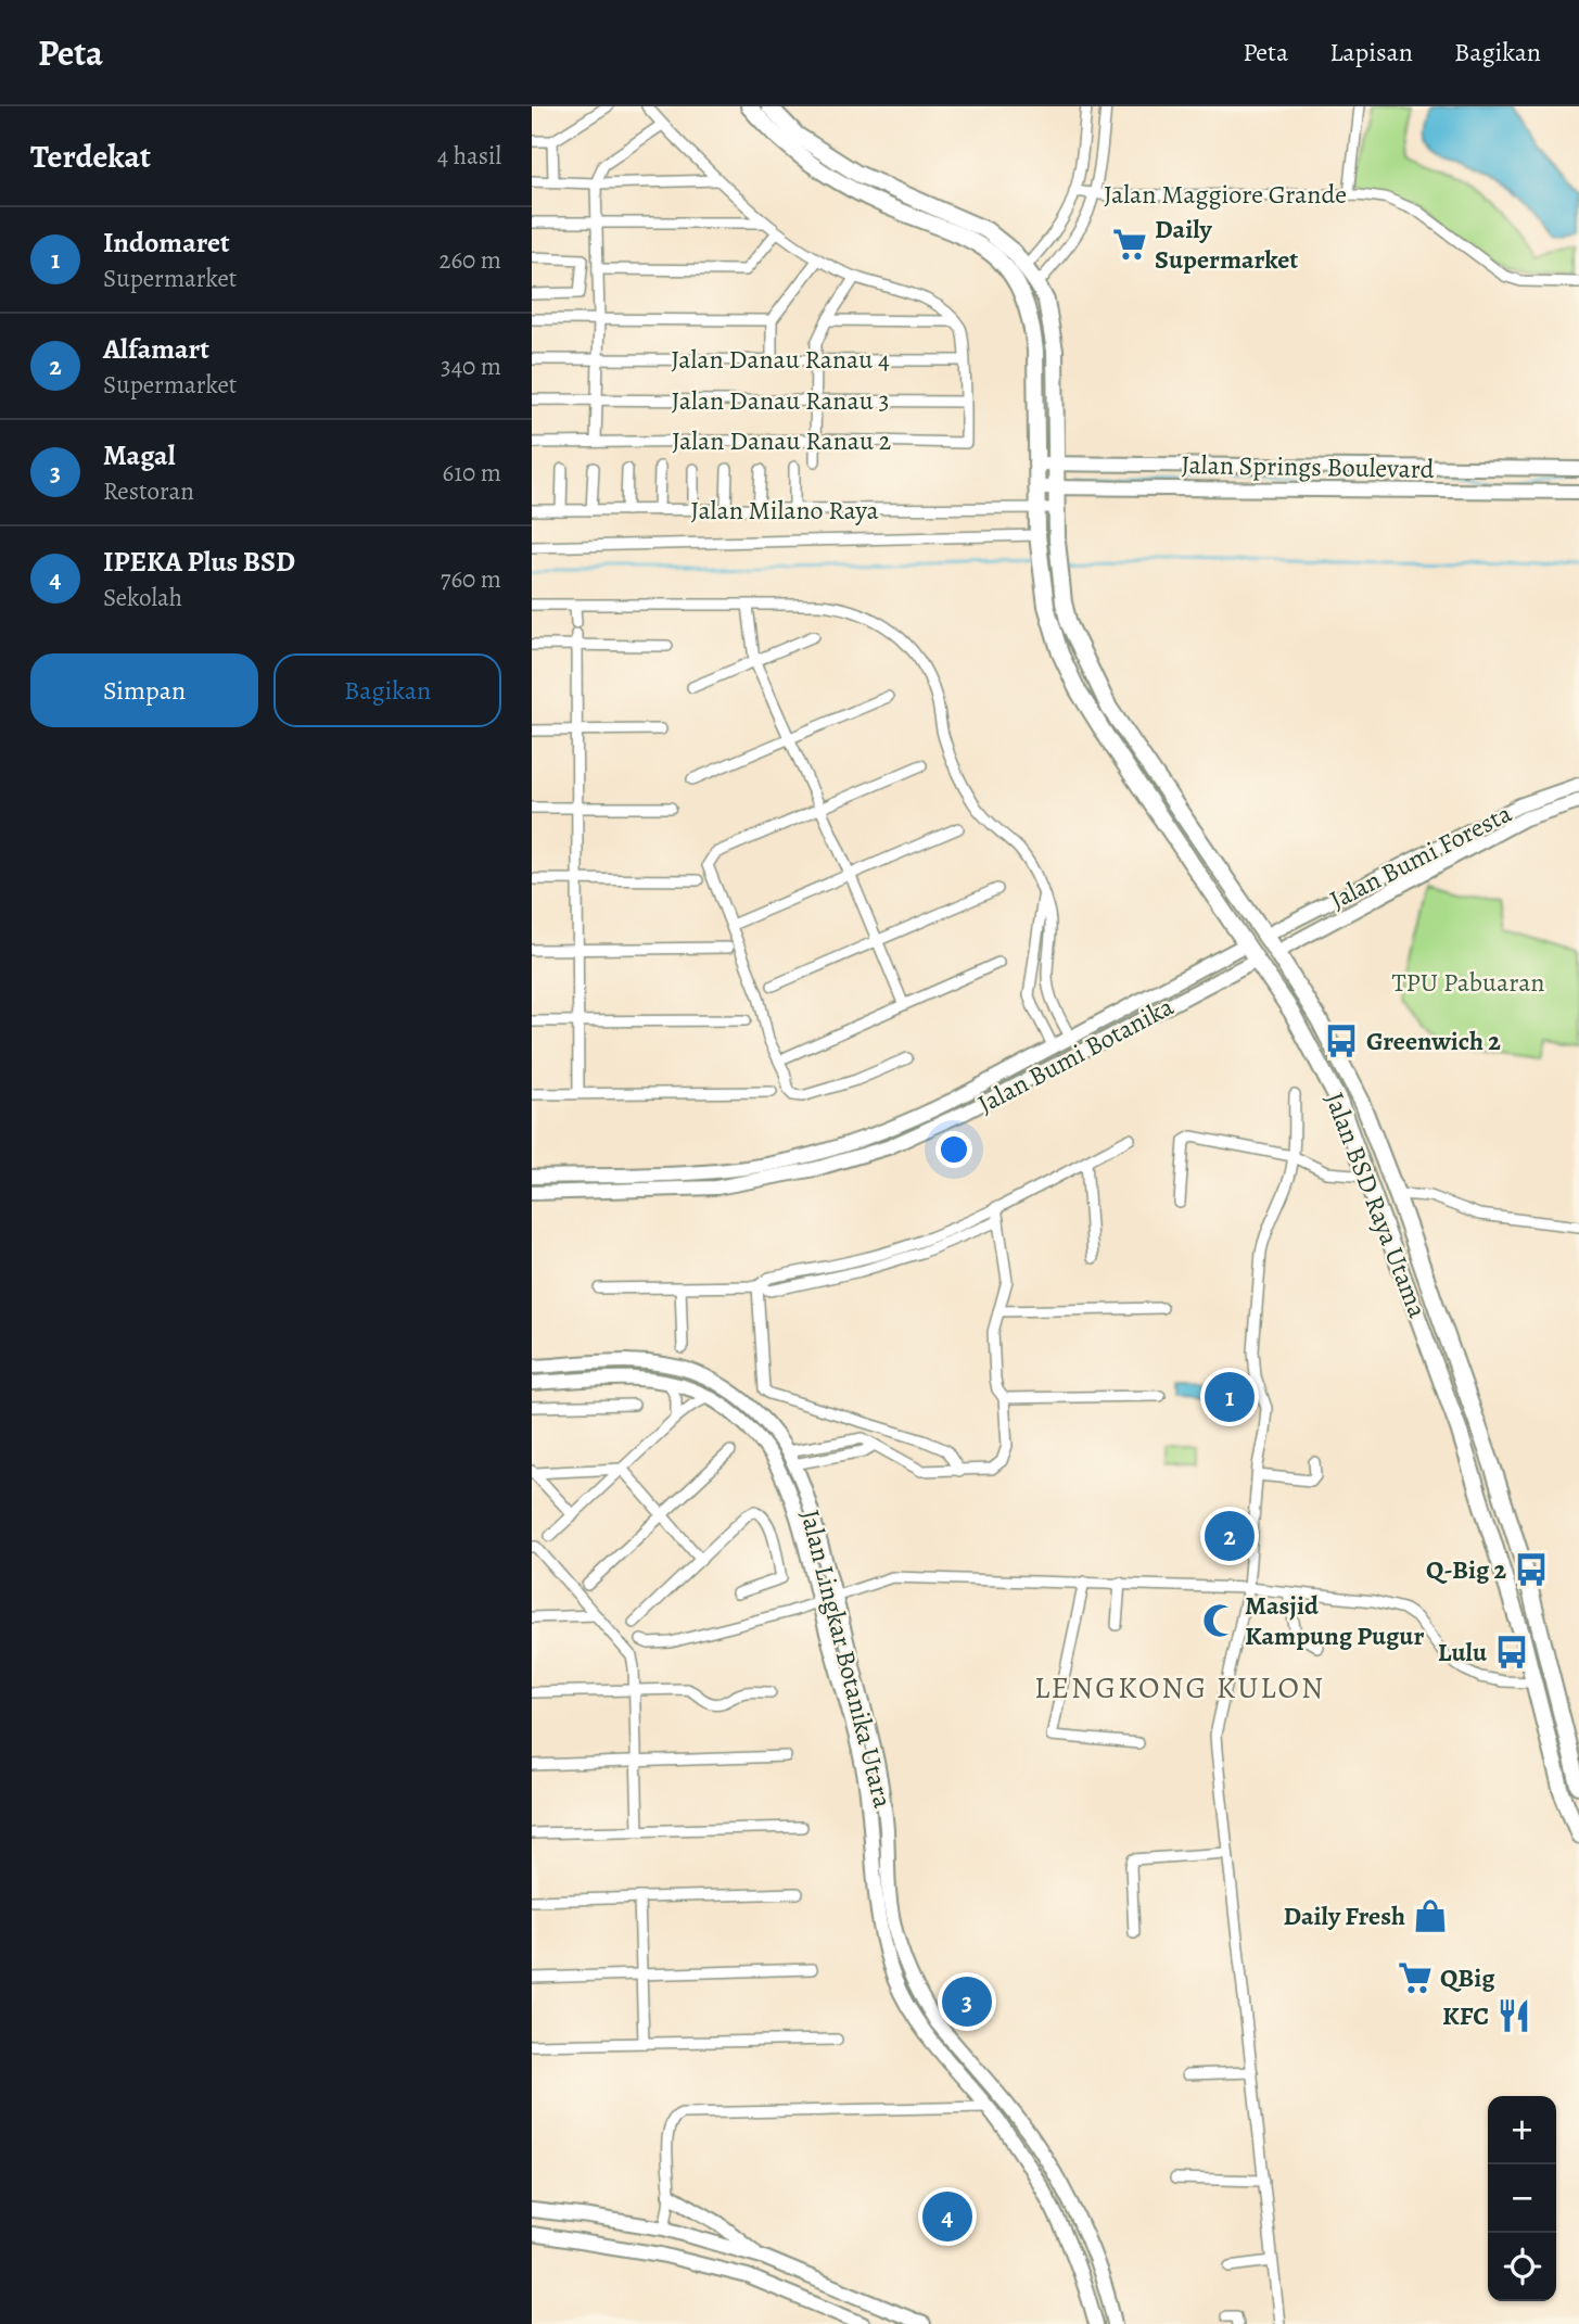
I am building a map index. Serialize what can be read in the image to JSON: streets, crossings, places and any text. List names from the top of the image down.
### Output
{
  "streets": {
    "main road": [
      "Jalan Springs Boulevard",
      "Jalan Bumi Foresta",
      "Jalan Bumi Botanika",
      "Jalan BSD Raya Utama",
      "Jalan Lingkar Botanika Utara"
    ],
    "street": [
      "Jalan Maggiore Grande",
      "Jalan Danau Ranau 4",
      "Jalan Danau Ranau 3",
      "Jalan Danau Ranau 2",
      "Jalan Milano Raya"
    ]
  },
  "crossings": [
    ["Jalan Danau Ranau 3", "Jalan Danau Ranau 2"],
    ["Jalan Springs Boulevard", "Jalan BSD Raya Utama"],
    ["Jalan Milano Raya", "Jalan BSD Raya Utama"],
    ["Jalan Bumi Foresta", "Jalan BSD Raya Utama"],
    ["Jalan Bumi Botanika", "Jalan BSD Raya Utama"]
  ],
  "districts": ["LENGKONG KULON"],
  "parks": ["TPU Pabuaran"],
  "places": {
    "supermarket": ["Daily Supermarket", "QBig"],
    "bus stop": ["Greenwich 2", "Q-Big 2", "Lulu"],
    "mosque": ["Masjid Kampung Pugur"],
    "shop": ["Daily Fresh"],
    "restaurant": ["KFC"]
  },
  "page": {
    "header": "Peta",
    "nav": ["Peta", "Lapisan", "Bagikan"],
    "heading": ["Terdekat", "4 hasil"],
    "list": [
      {
        "mark": "1",
        "name": "Indomaret",
        "note": "Supermarket",
        "value": "260 m"
      },
      {
        "mark": "2",
        "name": "Alfamart",
        "note": "Supermarket",
        "value": "340 m"
      },
      {
        "mark": "3",
        "name": "Magal",
        "note": "Restoran",
        "value": "610 m"
      },
      {
        "mark": "4",
        "name": "IPEKA Plus BSD",
        "note": "Sekolah",
        "value": "760 m"
      }
    ],
    "buttons": ["Simpan", "Bagikan"],
    "pins": [
      "1",
      "2",
      "3",
      "4"
    ],
    "map_buttons": ["+", "−"]
  }
}
